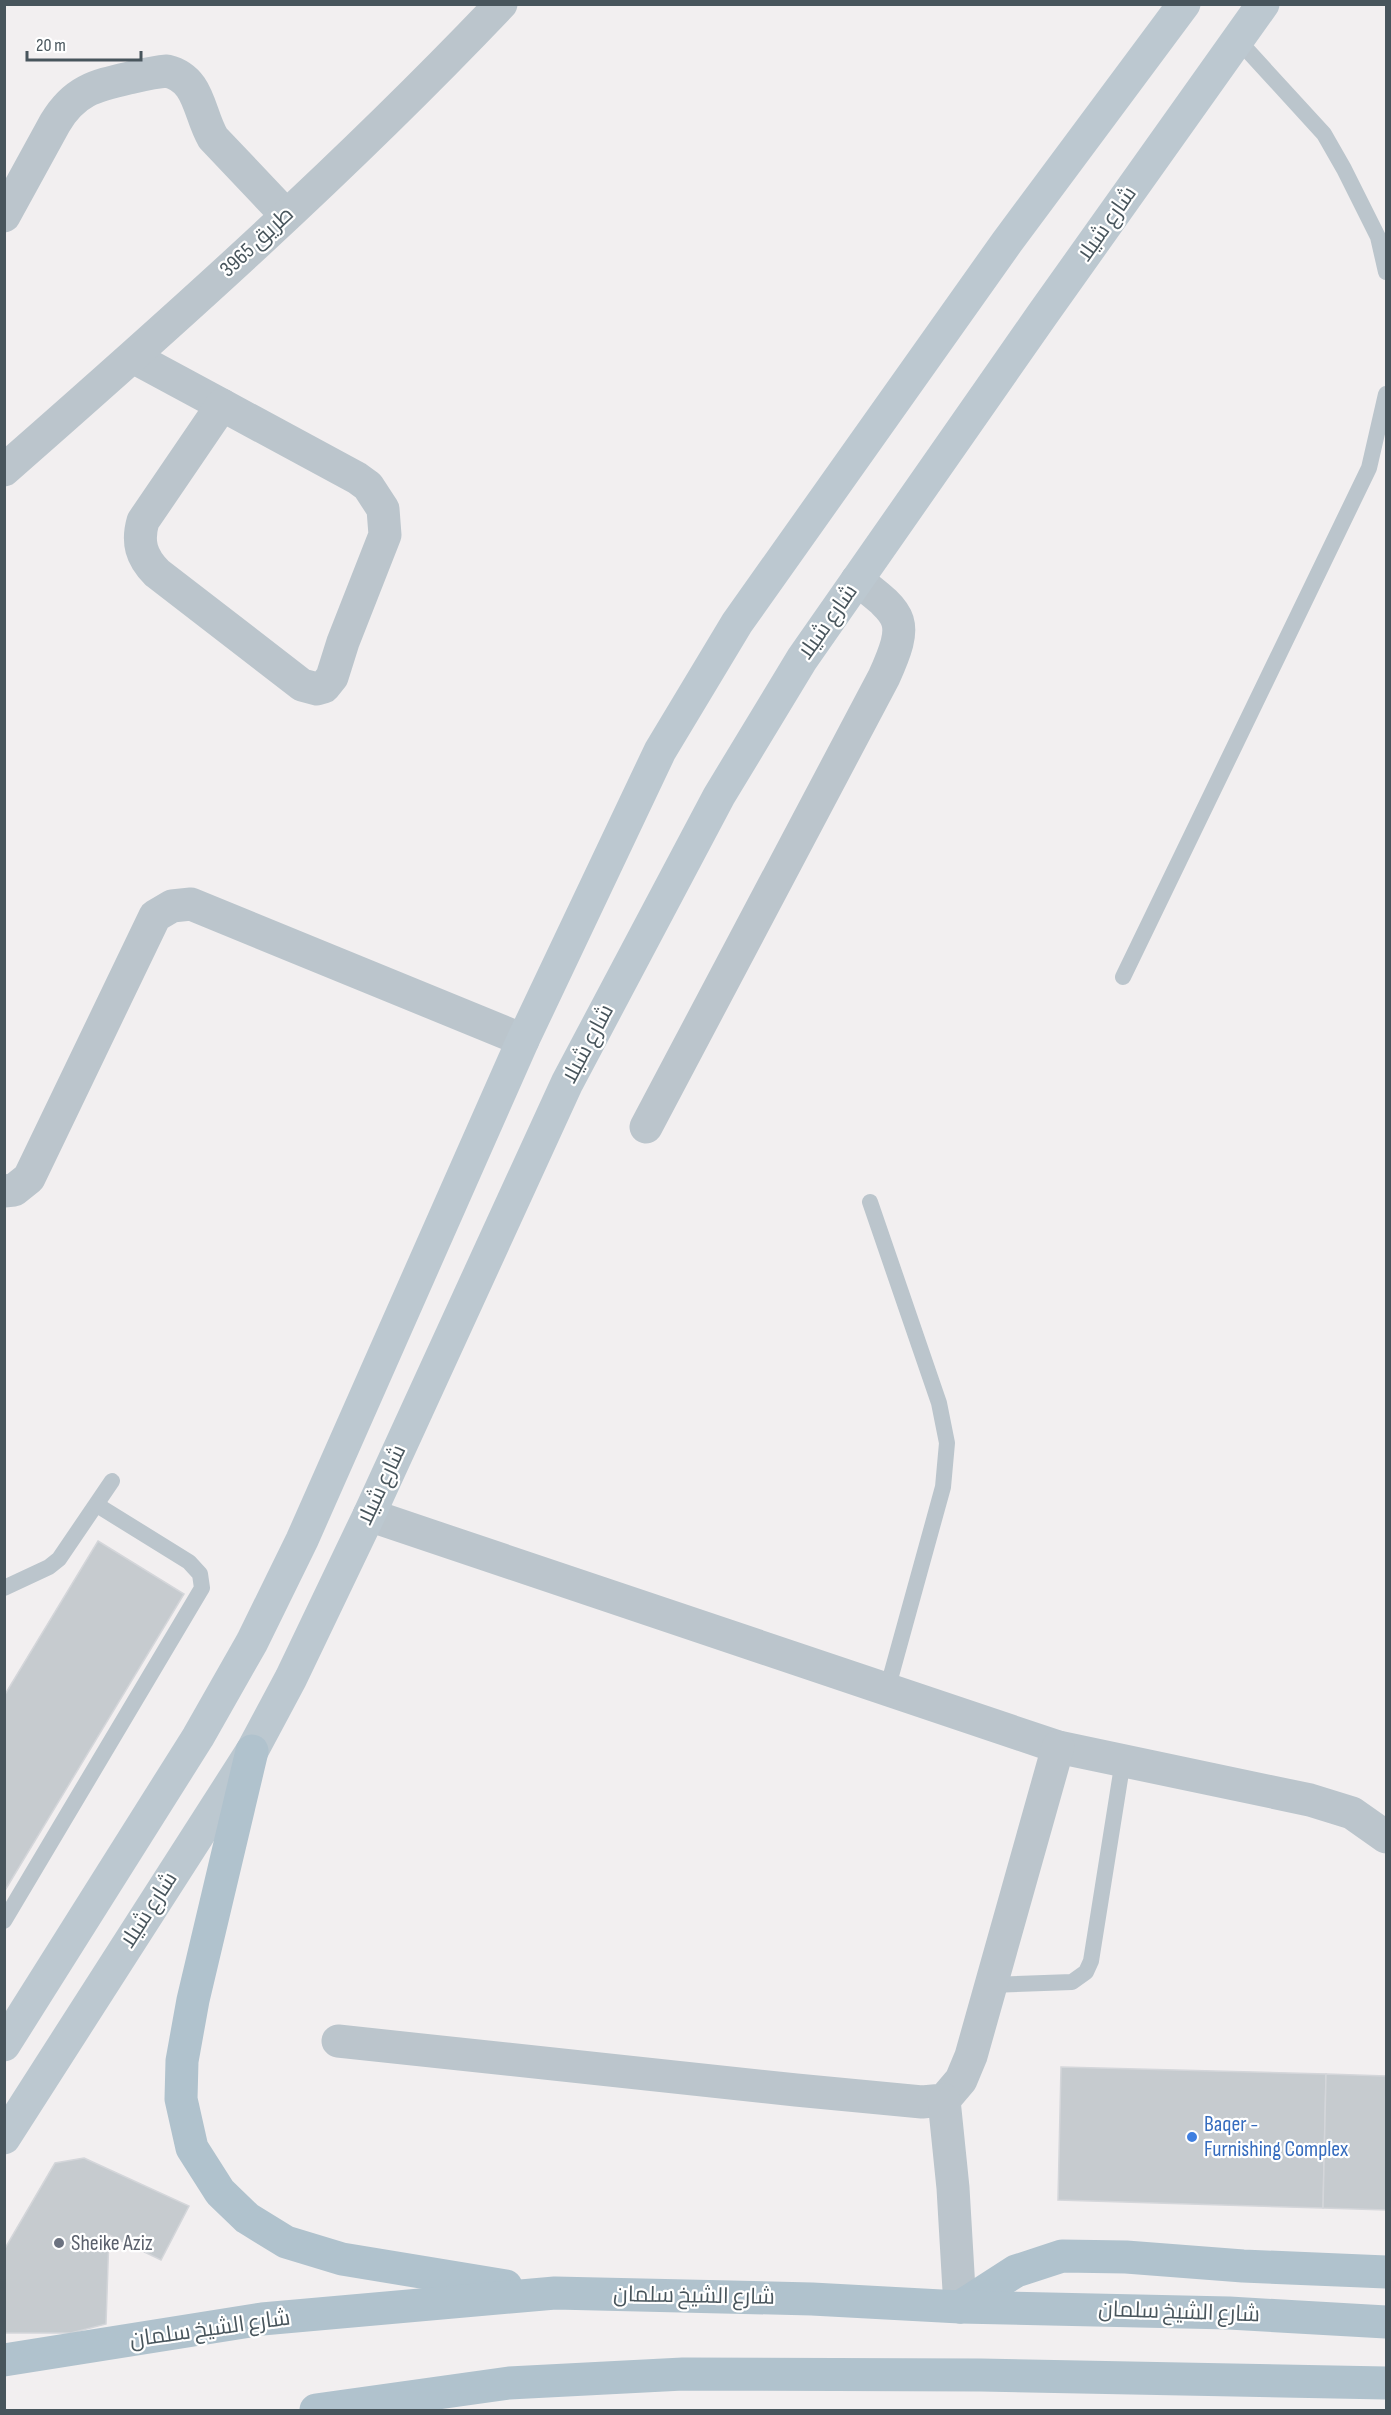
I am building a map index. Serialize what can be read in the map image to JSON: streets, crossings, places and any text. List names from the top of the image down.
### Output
{
  "streets": {
    "main road": ["شارع شيلا", "شارع الشيخ سلمان"],
    "street": ["طريق 3965"]
  },
  "places": ["Baqer - Furnishing Complex", "Sheike Aziz"],
  "scale_bar": "20 m"
}
